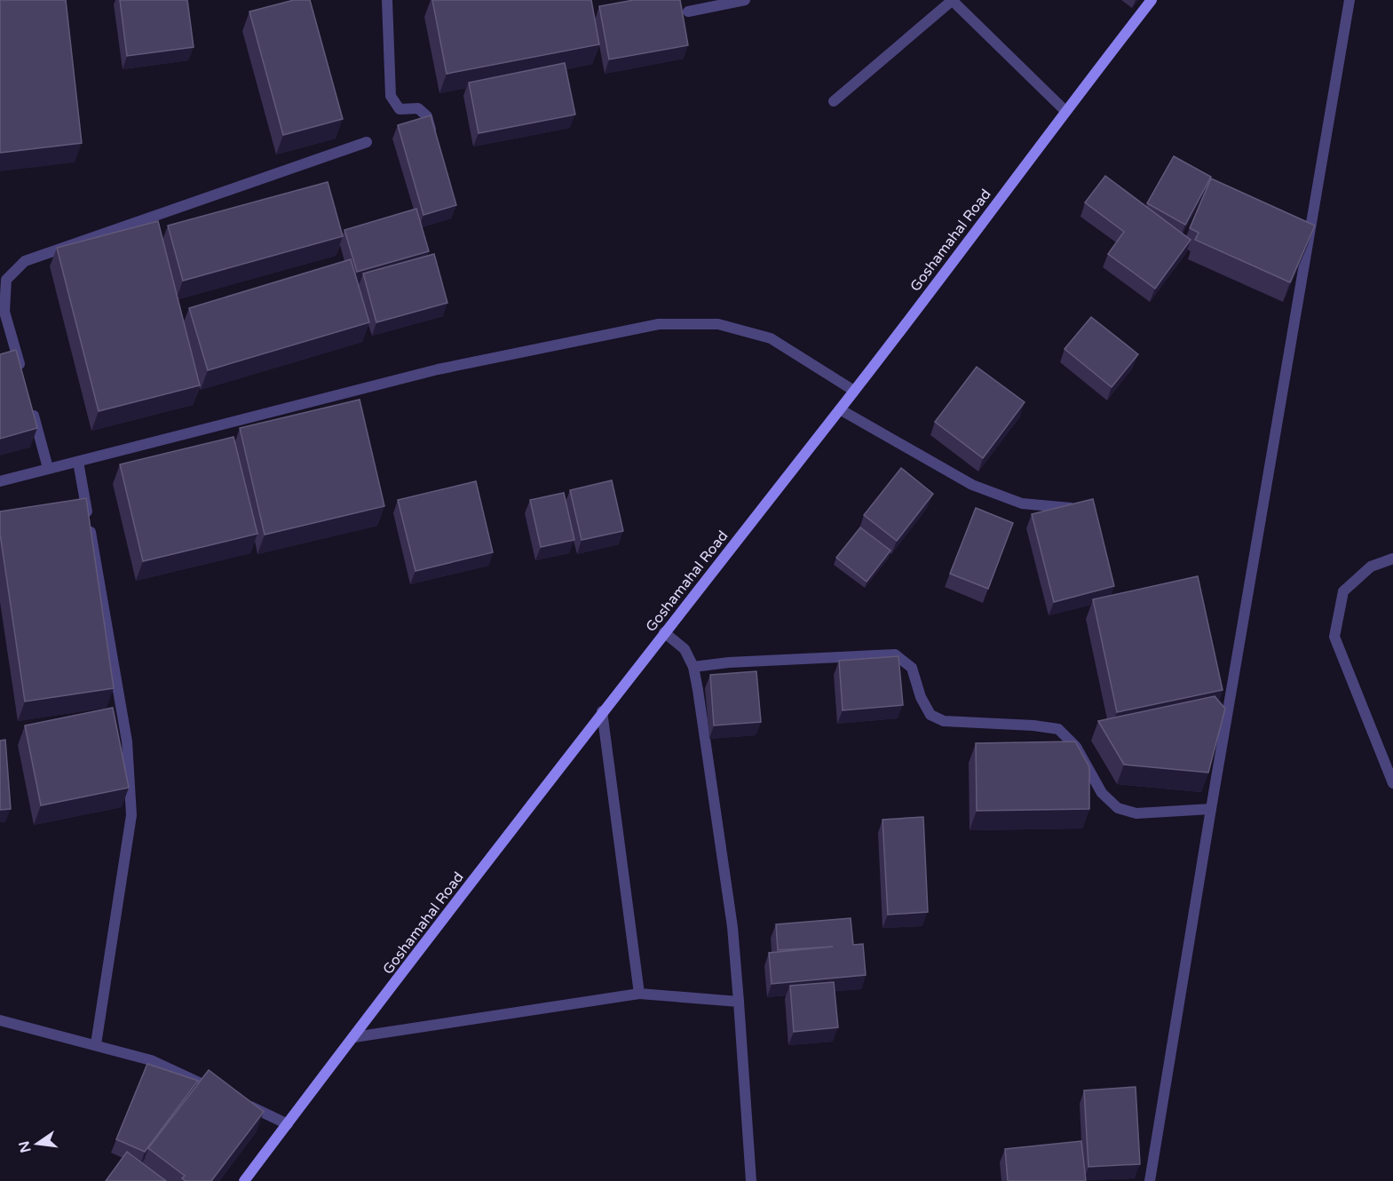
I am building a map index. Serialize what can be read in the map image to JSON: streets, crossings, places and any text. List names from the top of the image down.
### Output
{
  "streets": {
    "main road": ["Goshamahal Road"]
  },
  "north": "left"
}
